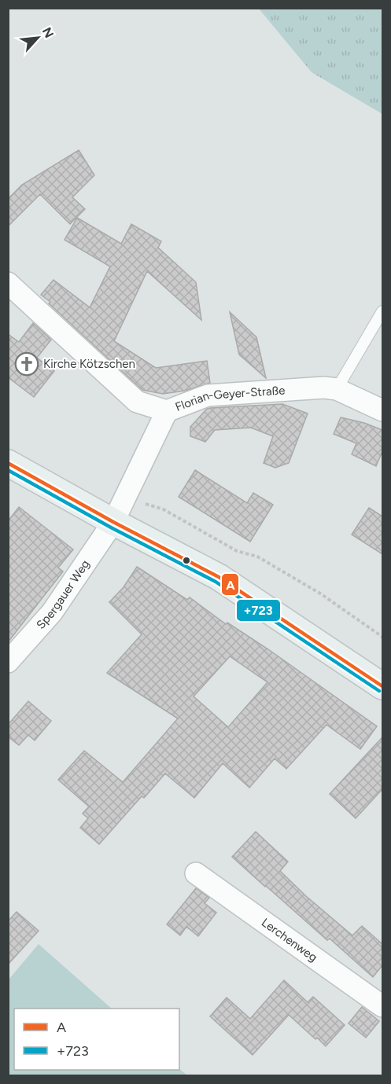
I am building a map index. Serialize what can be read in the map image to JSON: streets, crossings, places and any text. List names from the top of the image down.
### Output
{
  "streets": {
    "street": ["Florian-Geyer-Straße", "Spergauer Weg", "Lerchenweg"]
  },
  "crossings": [
    ["Florian-Geyer-Straße", "Spergauer Weg"]
  ],
  "places": {
    "church": ["Kirche Kötzschen"]
  },
  "lines": ["transit line A", "transit line +723"],
  "legend": ["A", "+723"],
  "north": "top right"
}
